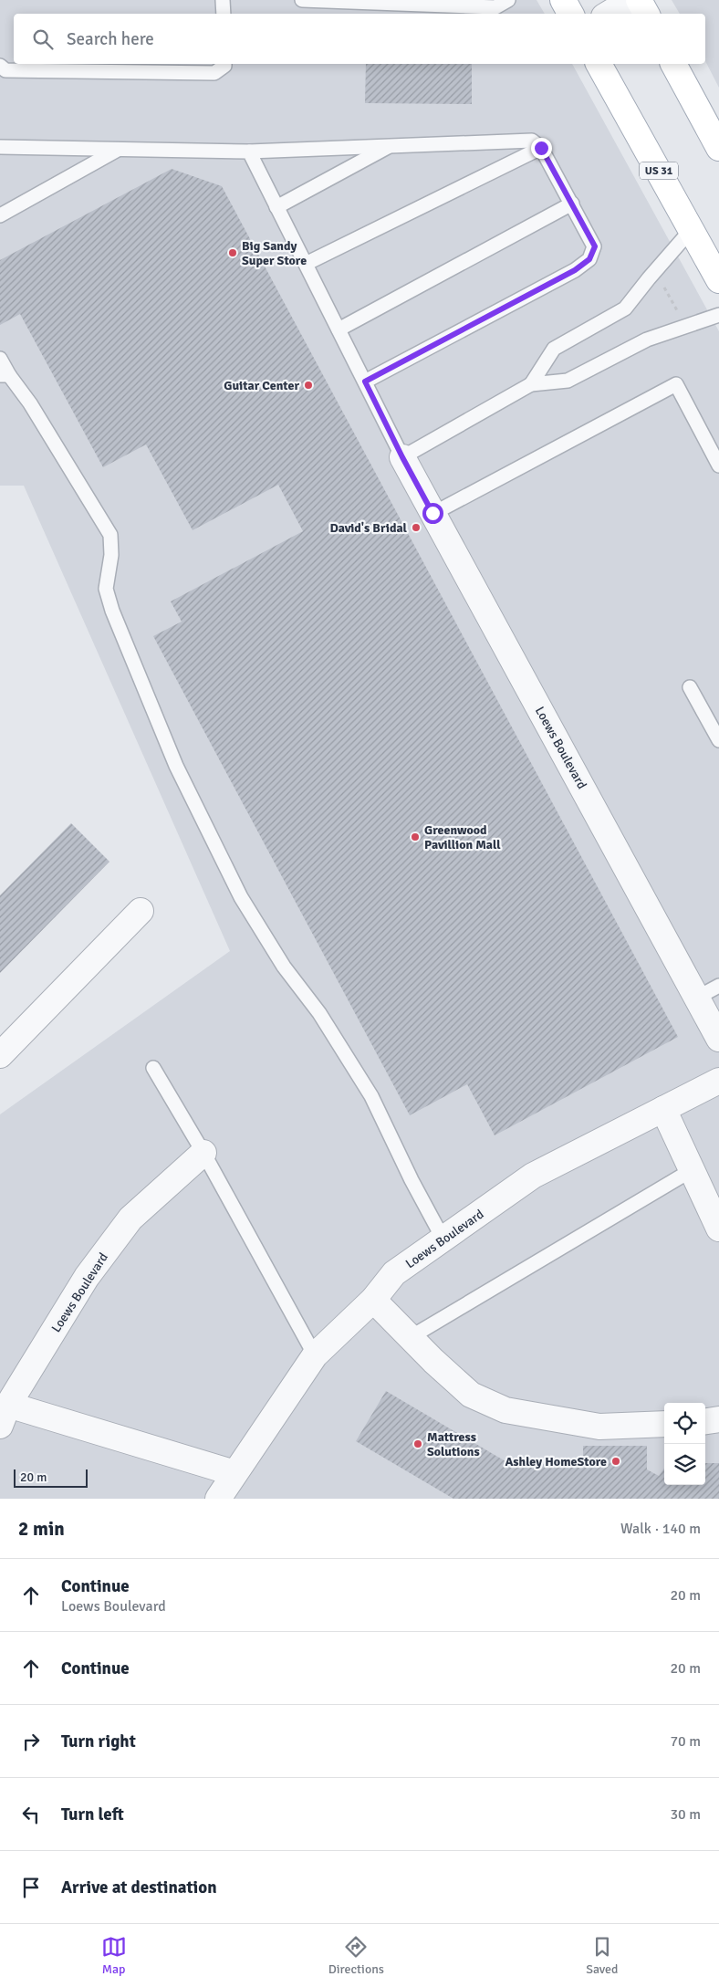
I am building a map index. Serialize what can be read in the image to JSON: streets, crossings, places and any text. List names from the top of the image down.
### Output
{
  "streets": {
    "main road": ["US 31"],
    "street": ["Loews Boulevard"]
  },
  "places": [
    "Big Sandy Super Store",
    "Guitar Center",
    "David's Bridal",
    "Greenwood Pavillion Mall",
    "Mattress Solutions",
    "Ashley HomeStore"
  ],
  "scale_bar": "20 m",
  "page": {
    "search": "Search here",
    "scale": "20 m",
    "heading": ["2 min", "Walk · 140 m"],
    "list": [
      ["Continue", "Loews Boulevard", "20 m"],
      ["Continue", "20 m"],
      ["Turn right", "70 m"],
      ["Turn left", "30 m"],
      "Arrive at destination"
    ],
    "nav": ["Map", "Directions", "Saved"]
  }
}
